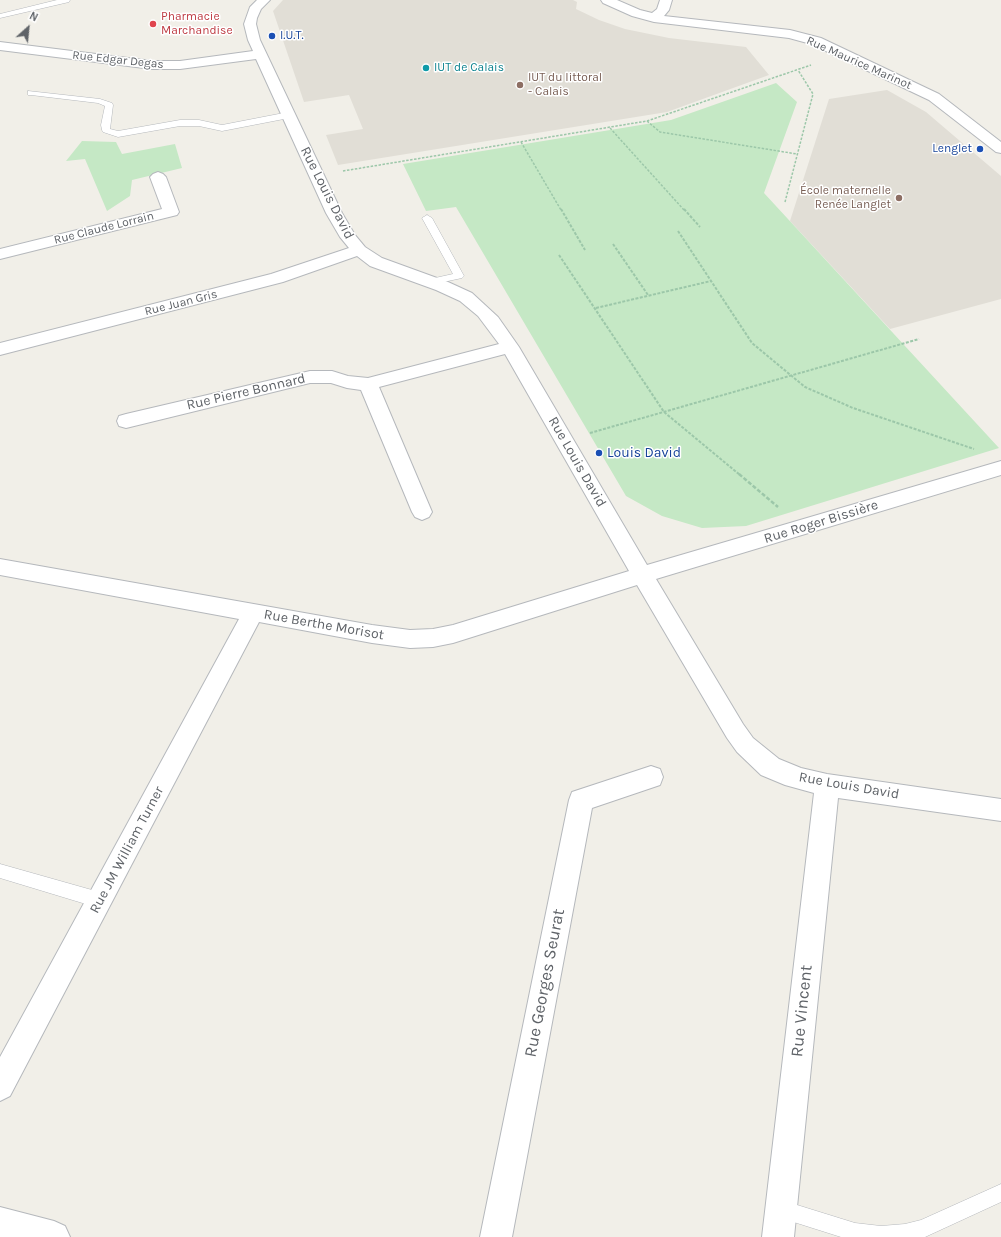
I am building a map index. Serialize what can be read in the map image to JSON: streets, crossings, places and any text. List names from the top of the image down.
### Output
{
  "streets": {
    "street": [
      "Rue Edgar Degas",
      "Rue Maurice Marinot",
      "Rue Louis David",
      "Rue Claude Lorrain",
      "Rue Juan Gris",
      "Rue Pierre Bonnard",
      "Rue Roger Bissière",
      "Rue Berthe Morisot",
      "Rue JM William Turner",
      "Rue Georges Seurat",
      "Rue Vincent"
    ]
  },
  "crossings": [
    ["Rue Edgar Degas", "Rue Louis David"],
    ["Rue Louis David", "Rue Juan Gris"],
    ["Rue Louis David", "Rue Pierre Bonnard"],
    ["Rue Louis David", "Rue Roger Bissière"],
    ["Rue Louis David", "Rue Berthe Morisot"],
    ["Rue Louis David", "Rue Vincent"],
    ["Rue Roger Bissière", "Rue Berthe Morisot"],
    ["Rue Berthe Morisot", "Rue JM William Turner"]
  ],
  "places": [
    "Pharmacie Marchandise",
    "I.U.T.",
    "IUT de Calais",
    "IUT du littoral - Calais",
    "Lenglet",
    "École maternelle Renée Langlet",
    "Louis David"
  ],
  "north": "top right"
}
